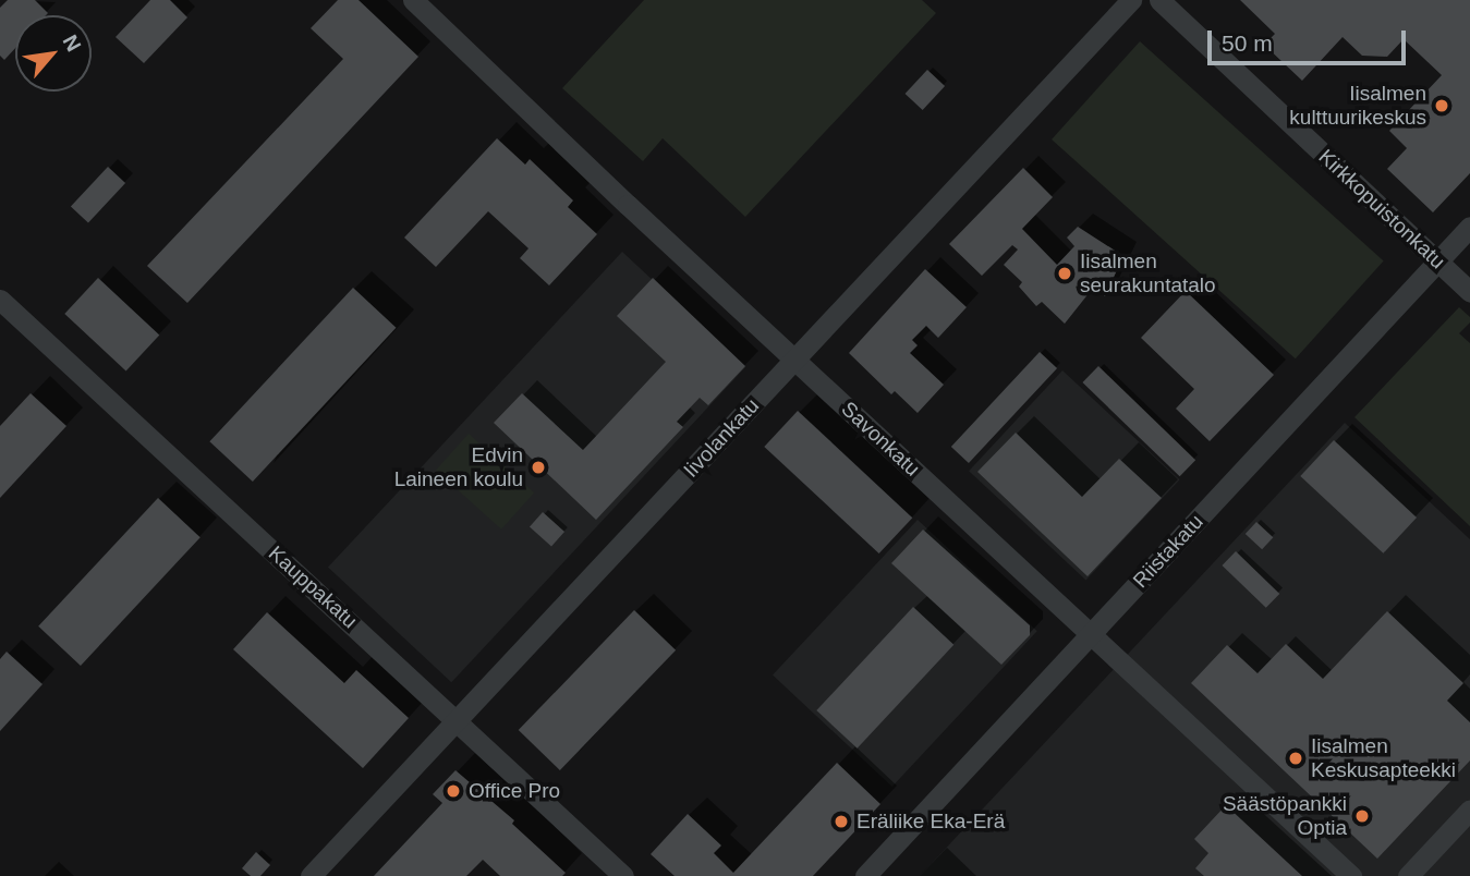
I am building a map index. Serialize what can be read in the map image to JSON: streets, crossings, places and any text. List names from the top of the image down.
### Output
{
  "streets": {
    "street": [
      "Kirkkopuistonkatu",
      "Iivolankatu",
      "Savonkatu",
      "Riistakatu",
      "Kauppakatu"
    ]
  },
  "crossings": [
    ["Kirkkopuistonkatu", "Riistakatu"],
    ["Iivolankatu", "Savonkatu"],
    ["Iivolankatu", "Kauppakatu"],
    ["Savonkatu", "Riistakatu"]
  ],
  "places": [
    "Iisalmen kulttuurikeskus",
    "Iisalmen seurakuntatalo",
    "Edvin Laineen koulu",
    "Iisalmen Keskusapteekki",
    "Office Pro",
    "Säästöpankki Optia",
    "Eräliike Eka-Erä"
  ],
  "scale_bar": "50 m",
  "north": "top right"
}
